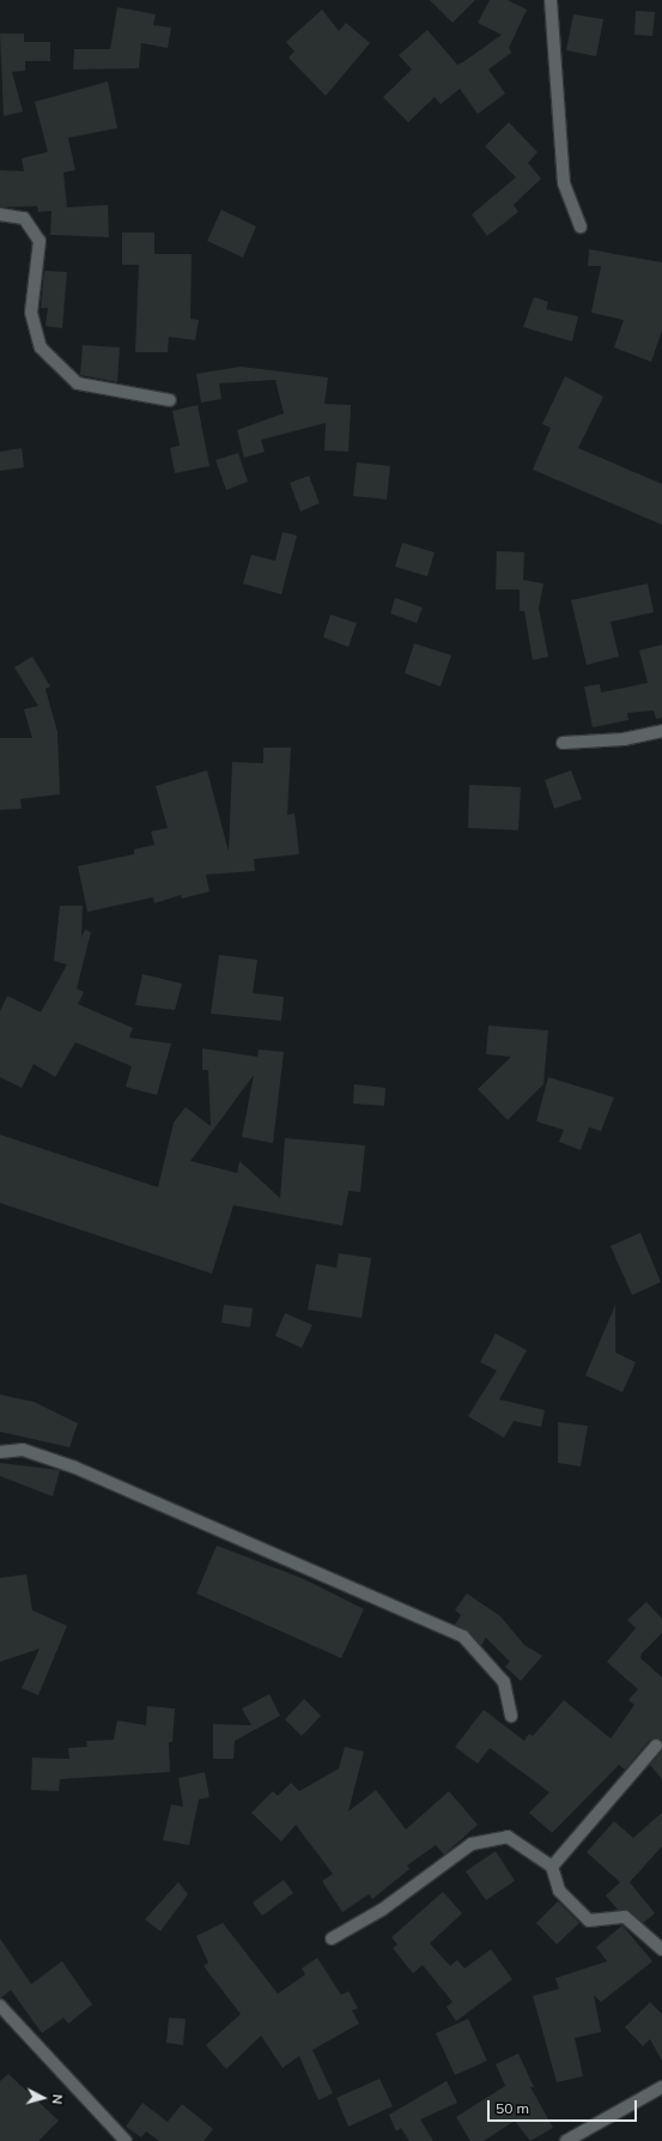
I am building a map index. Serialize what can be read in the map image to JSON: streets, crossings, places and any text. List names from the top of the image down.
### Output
{
  "scale_bar": "50 m",
  "north": "right"
}
